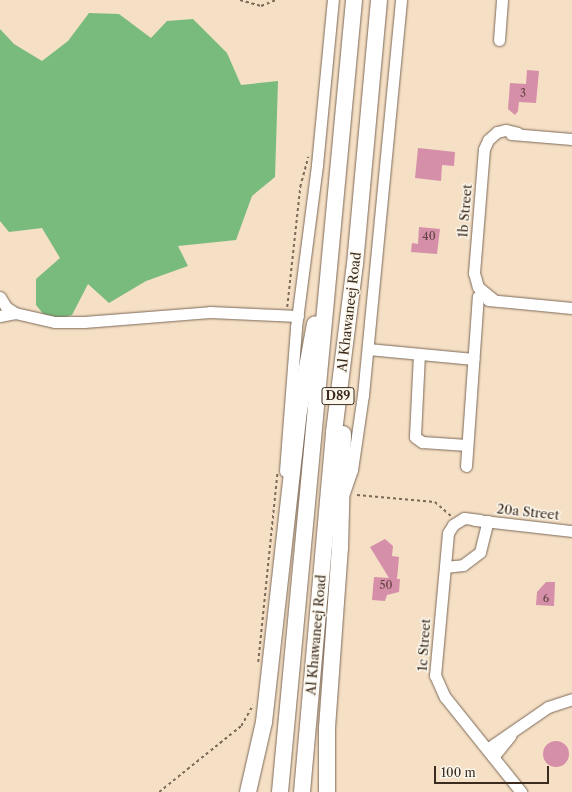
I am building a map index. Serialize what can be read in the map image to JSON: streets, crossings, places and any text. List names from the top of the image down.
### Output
{
  "streets": {
    "highway": ["Al Khawaneej Road", "D89"],
    "street": ["1b Street", "20a Street", "1c Street"]
  },
  "crossings": [
    ["20a Street", "1c Street"]
  ],
  "house_numbers": [
    "3",
    "40",
    "50",
    "6"
  ],
  "scale_bar": "100 m"
}
